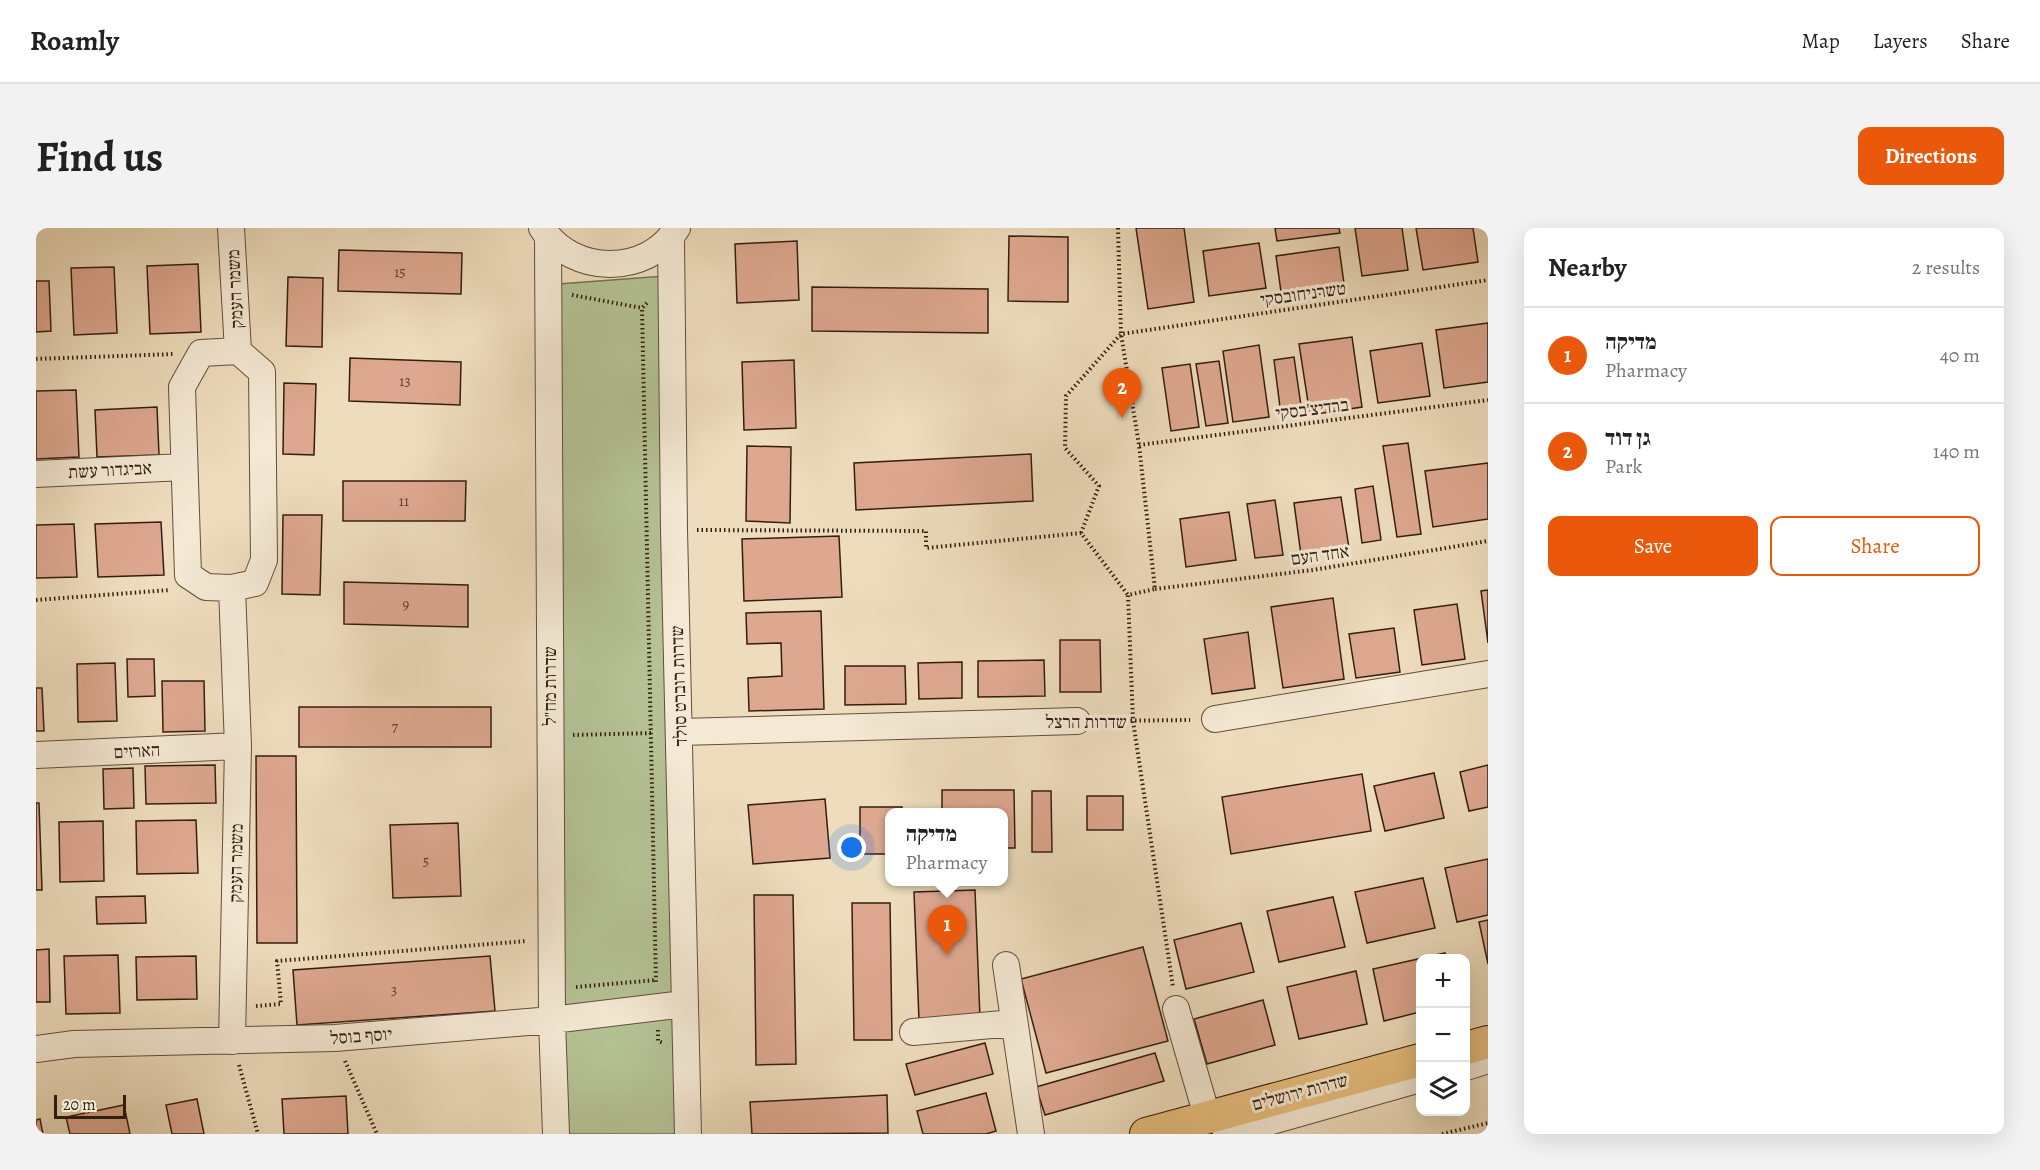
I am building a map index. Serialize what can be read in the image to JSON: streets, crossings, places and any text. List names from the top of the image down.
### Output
{
  "streets": {
    "main road": ["שדרות ירושלים"],
    "street": [
      "משמר העמק",
      "אביגדור עשת",
      "שדרות מח\"ל",
      "שדרות רוברט סולד",
      "שדרות הרצל",
      "הארזים",
      "יוסף בוסל"
    ],
    "path": ["טשרניחובסקי", "ברדיצ'בסקי", "אחד העם"]
  },
  "crossings": [
    ["משמר העמק", "הארזים"],
    ["משמר העמק", "יוסף בוסל"],
    ["שדרות מח\"ל", "יוסף בוסל"],
    ["שדרות רוברט סולד", "שדרות הרצל"],
    ["שדרות רוברט סולד", "יוסף בוסל"]
  ],
  "house_numbers": [
    "15",
    "13",
    "11",
    "9",
    "7",
    "5",
    "3"
  ],
  "scale_bar": "20 m",
  "page": {
    "header": "Roamly",
    "nav": ["Map", "Layers", "Share"],
    "buttons": [
      "Directions",
      ["Save", "Share"]
    ],
    "title": "Find us",
    "heading": ["Nearby", "2 results"],
    "list": [
      {
        "mark": "1",
        "name": "מדיקה",
        "note": "Pharmacy",
        "value": "40 m"
      },
      {
        "mark": "2",
        "name": "גן דוד",
        "note": "Park",
        "value": "140 m"
      }
    ],
    "pins": ["2", "1"],
    "popup": ["מדיקה", "Pharmacy"],
    "map_buttons": ["+", "−"],
    "scale": "20 m"
  }
}
